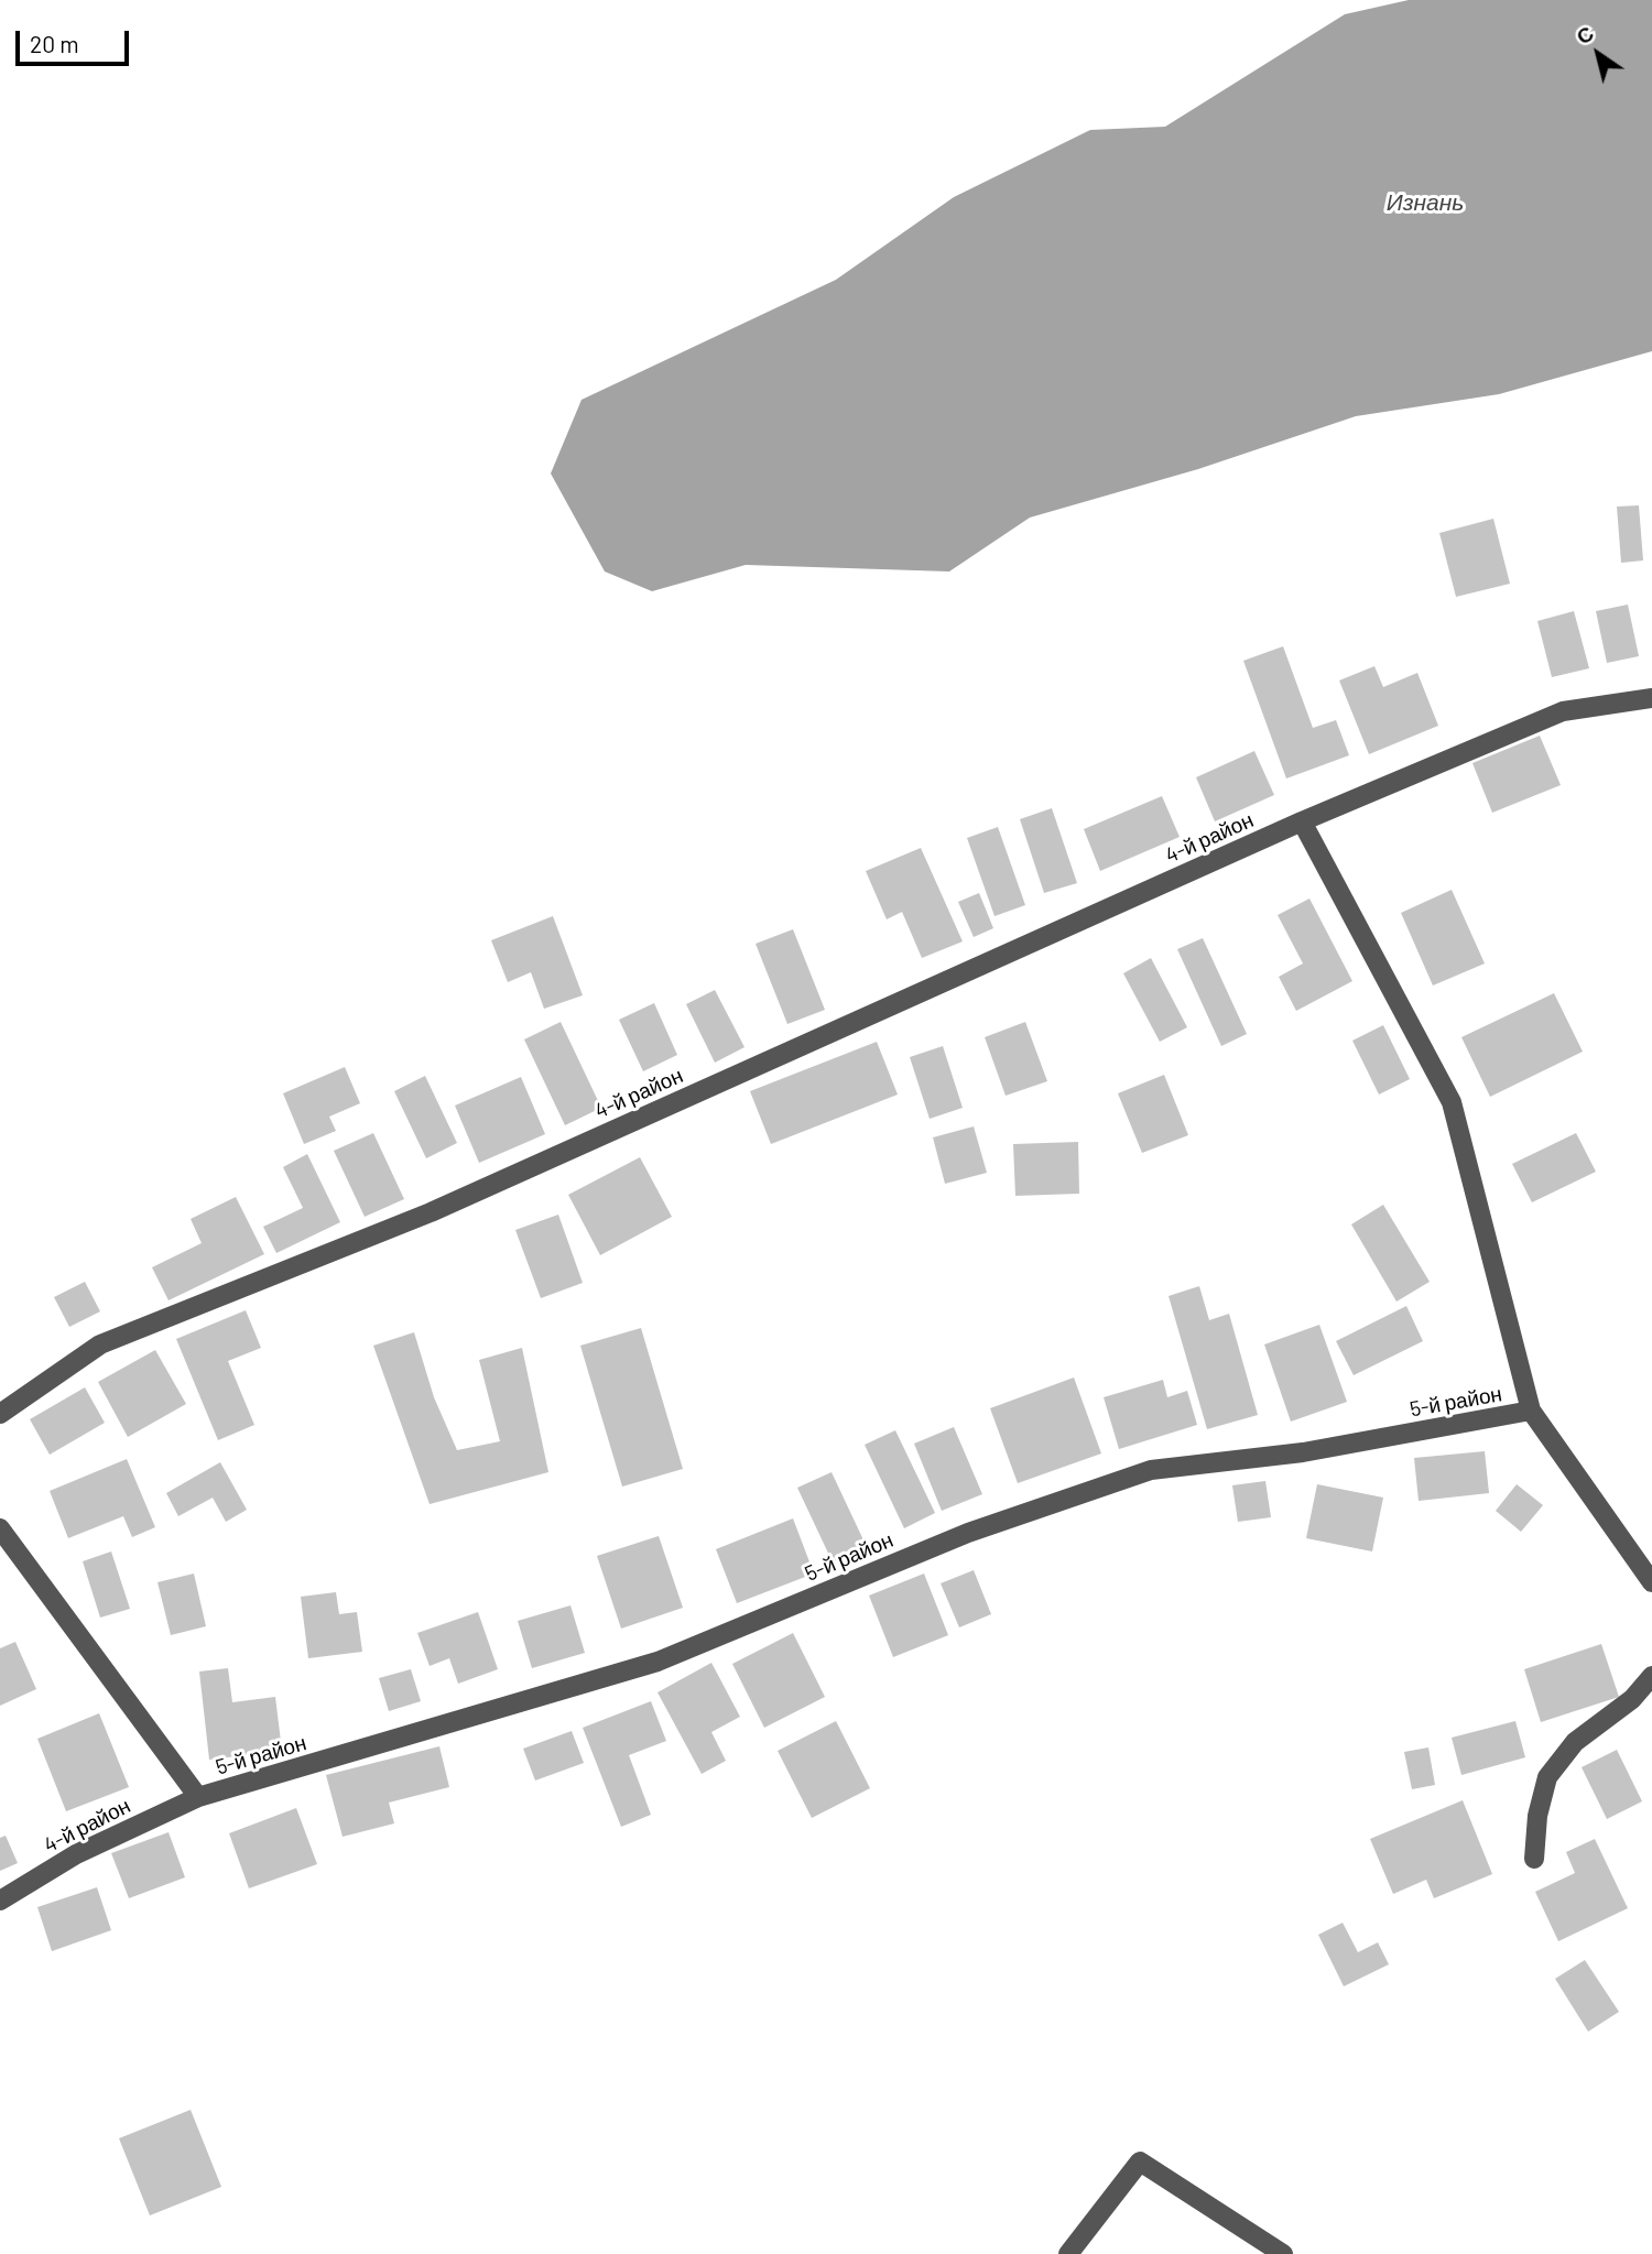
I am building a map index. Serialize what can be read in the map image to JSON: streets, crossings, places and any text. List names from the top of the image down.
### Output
{
  "streets": {
    "street": ["4-й район", "5-й район"]
  },
  "crossings": [
    ["4-й район", "5-й район"]
  ],
  "water": ["Изнань"],
  "scale_bar": "20 m",
  "north": "top left"
}
